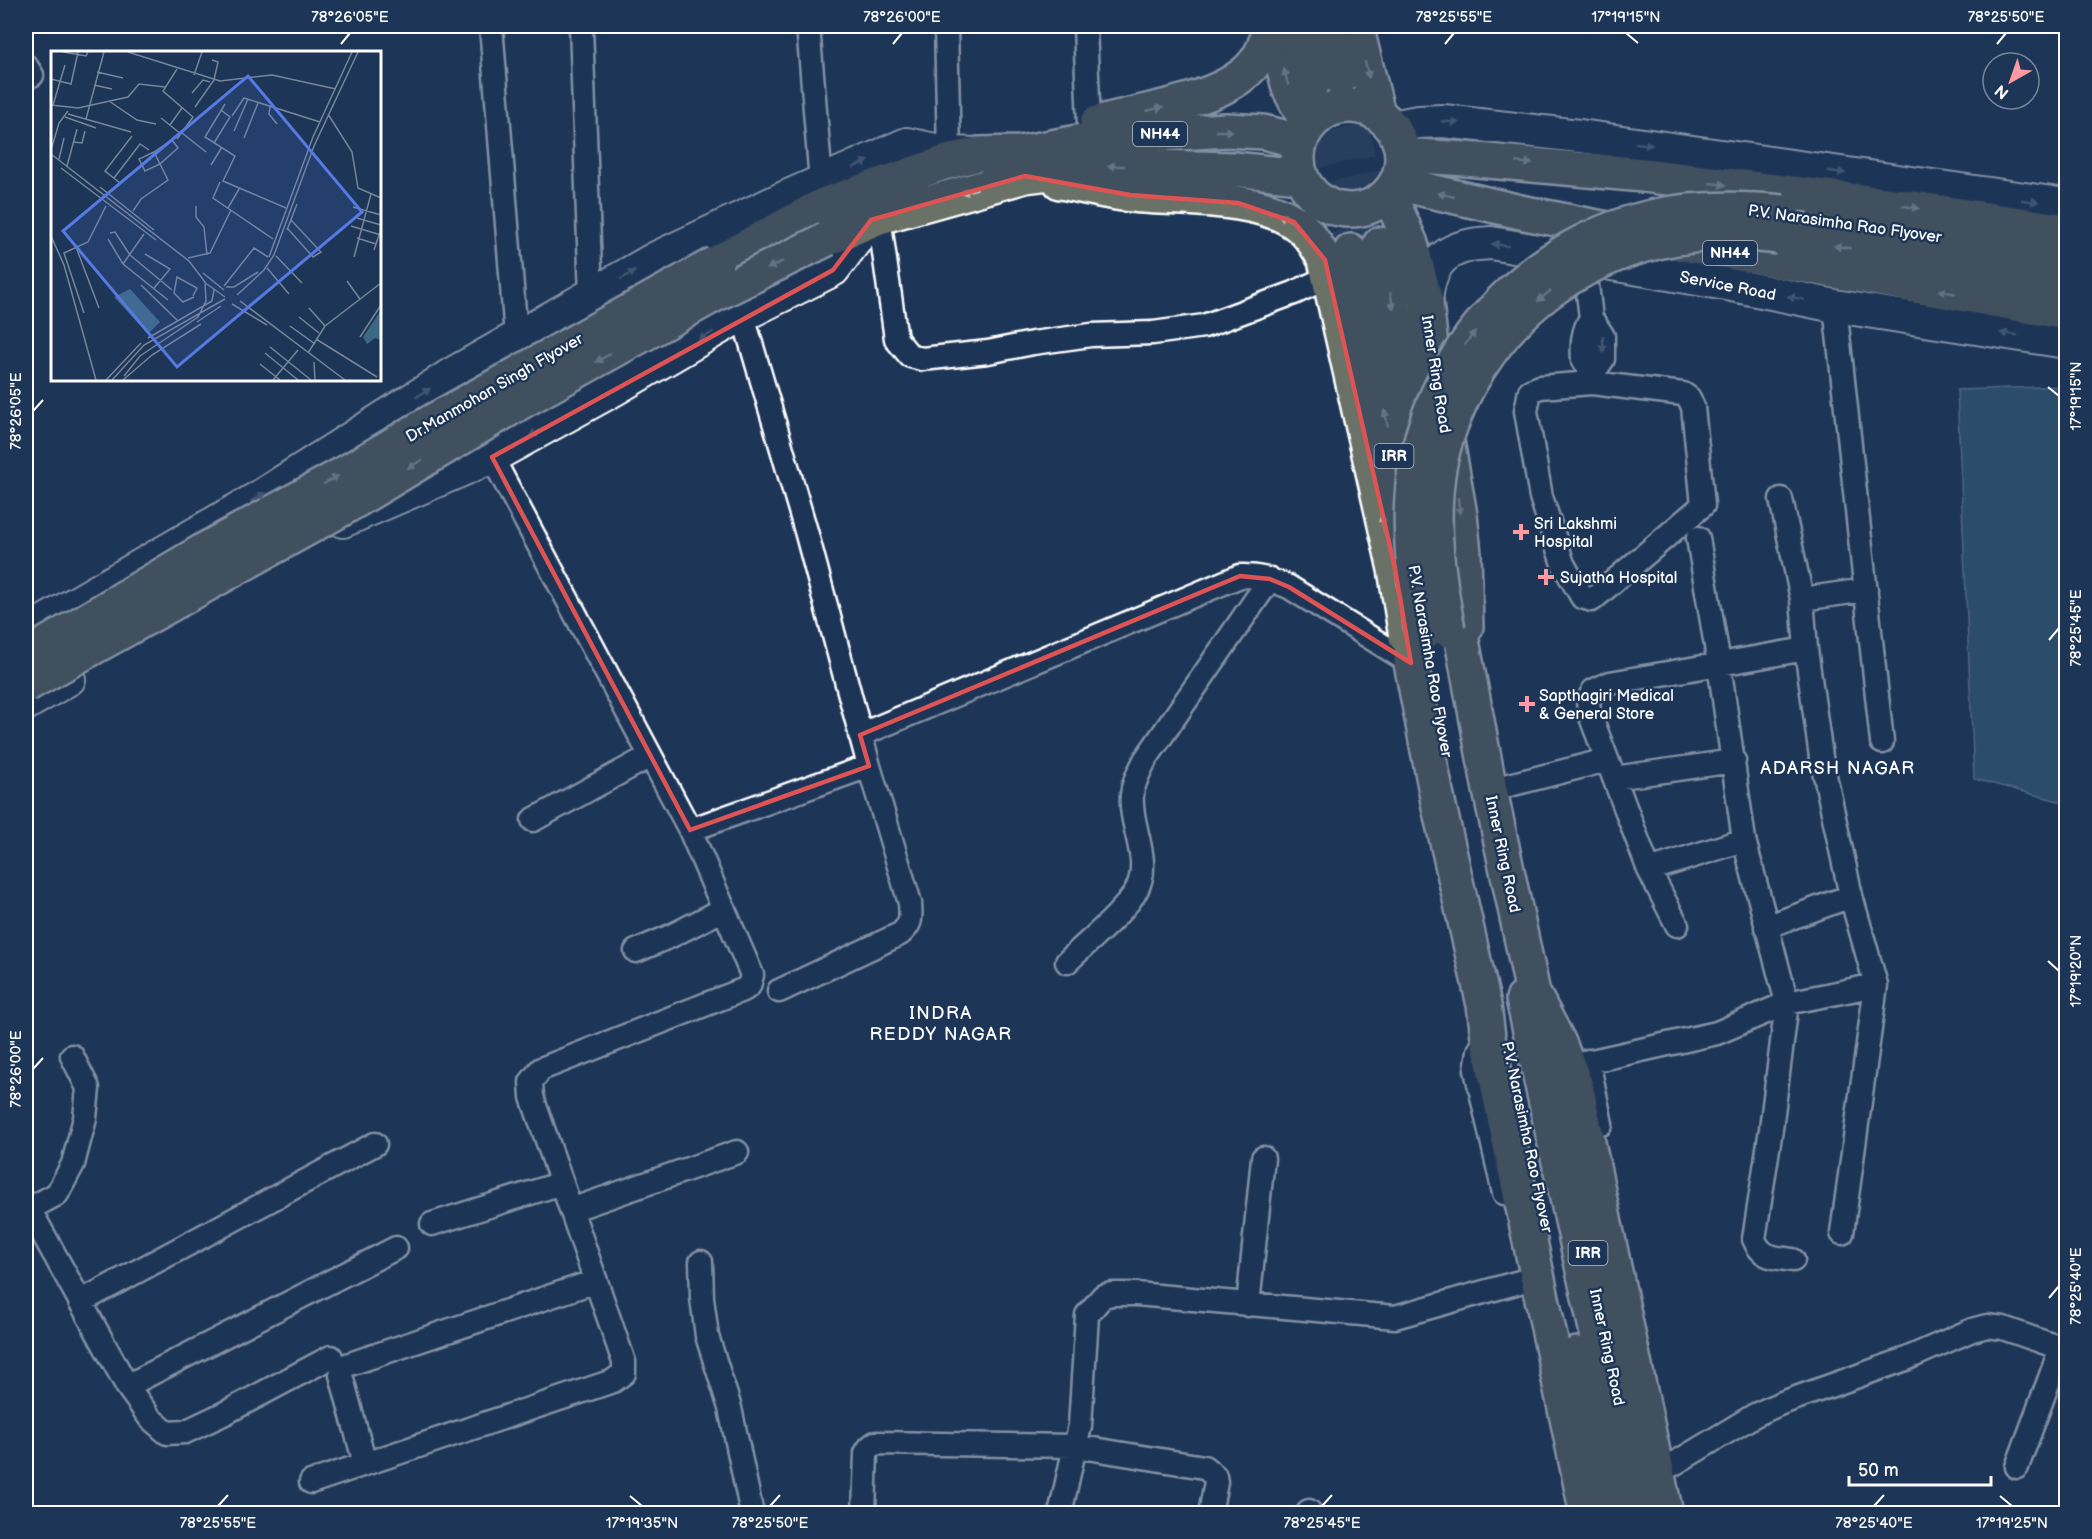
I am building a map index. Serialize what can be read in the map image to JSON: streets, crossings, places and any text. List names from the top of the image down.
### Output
{
  "streets": {
    "main road": [
      "NH44",
      "P.V. Narasimha Rao Flyover",
      "Inner Ring Road",
      "Dr.Manmohan Singh Flyover",
      "IRR"
    ],
    "street": ["Service Road"]
  },
  "crossings": [
    ["NH44", "Inner Ring Road"],
    ["NH44", "Dr.Manmohan Singh Flyover"],
    ["Service Road", "Inner Ring Road"],
    ["Inner Ring Road", "IRR"]
  ],
  "districts": ["ADARSH NAGAR", "INDRA REDDY NAGAR"],
  "places": {
    "health": ["Sri Lakshmi Hospital", "Sujatha Hospital", "Sapthagiri Medical & General Store"]
  },
  "scale_bar": "50 m",
  "north": "bottom left",
  "coordinates": [
    "78°26'05\"E",
    "78°26'00\"E",
    "78°25'55\"E",
    "17°19'15\"N",
    "78°25'50\"E",
    "78°25'45\"E",
    "17°19'20\"N",
    "78°25'40\"E",
    "17°19'35\"N",
    "17°19'25\"N"
  ]
}
